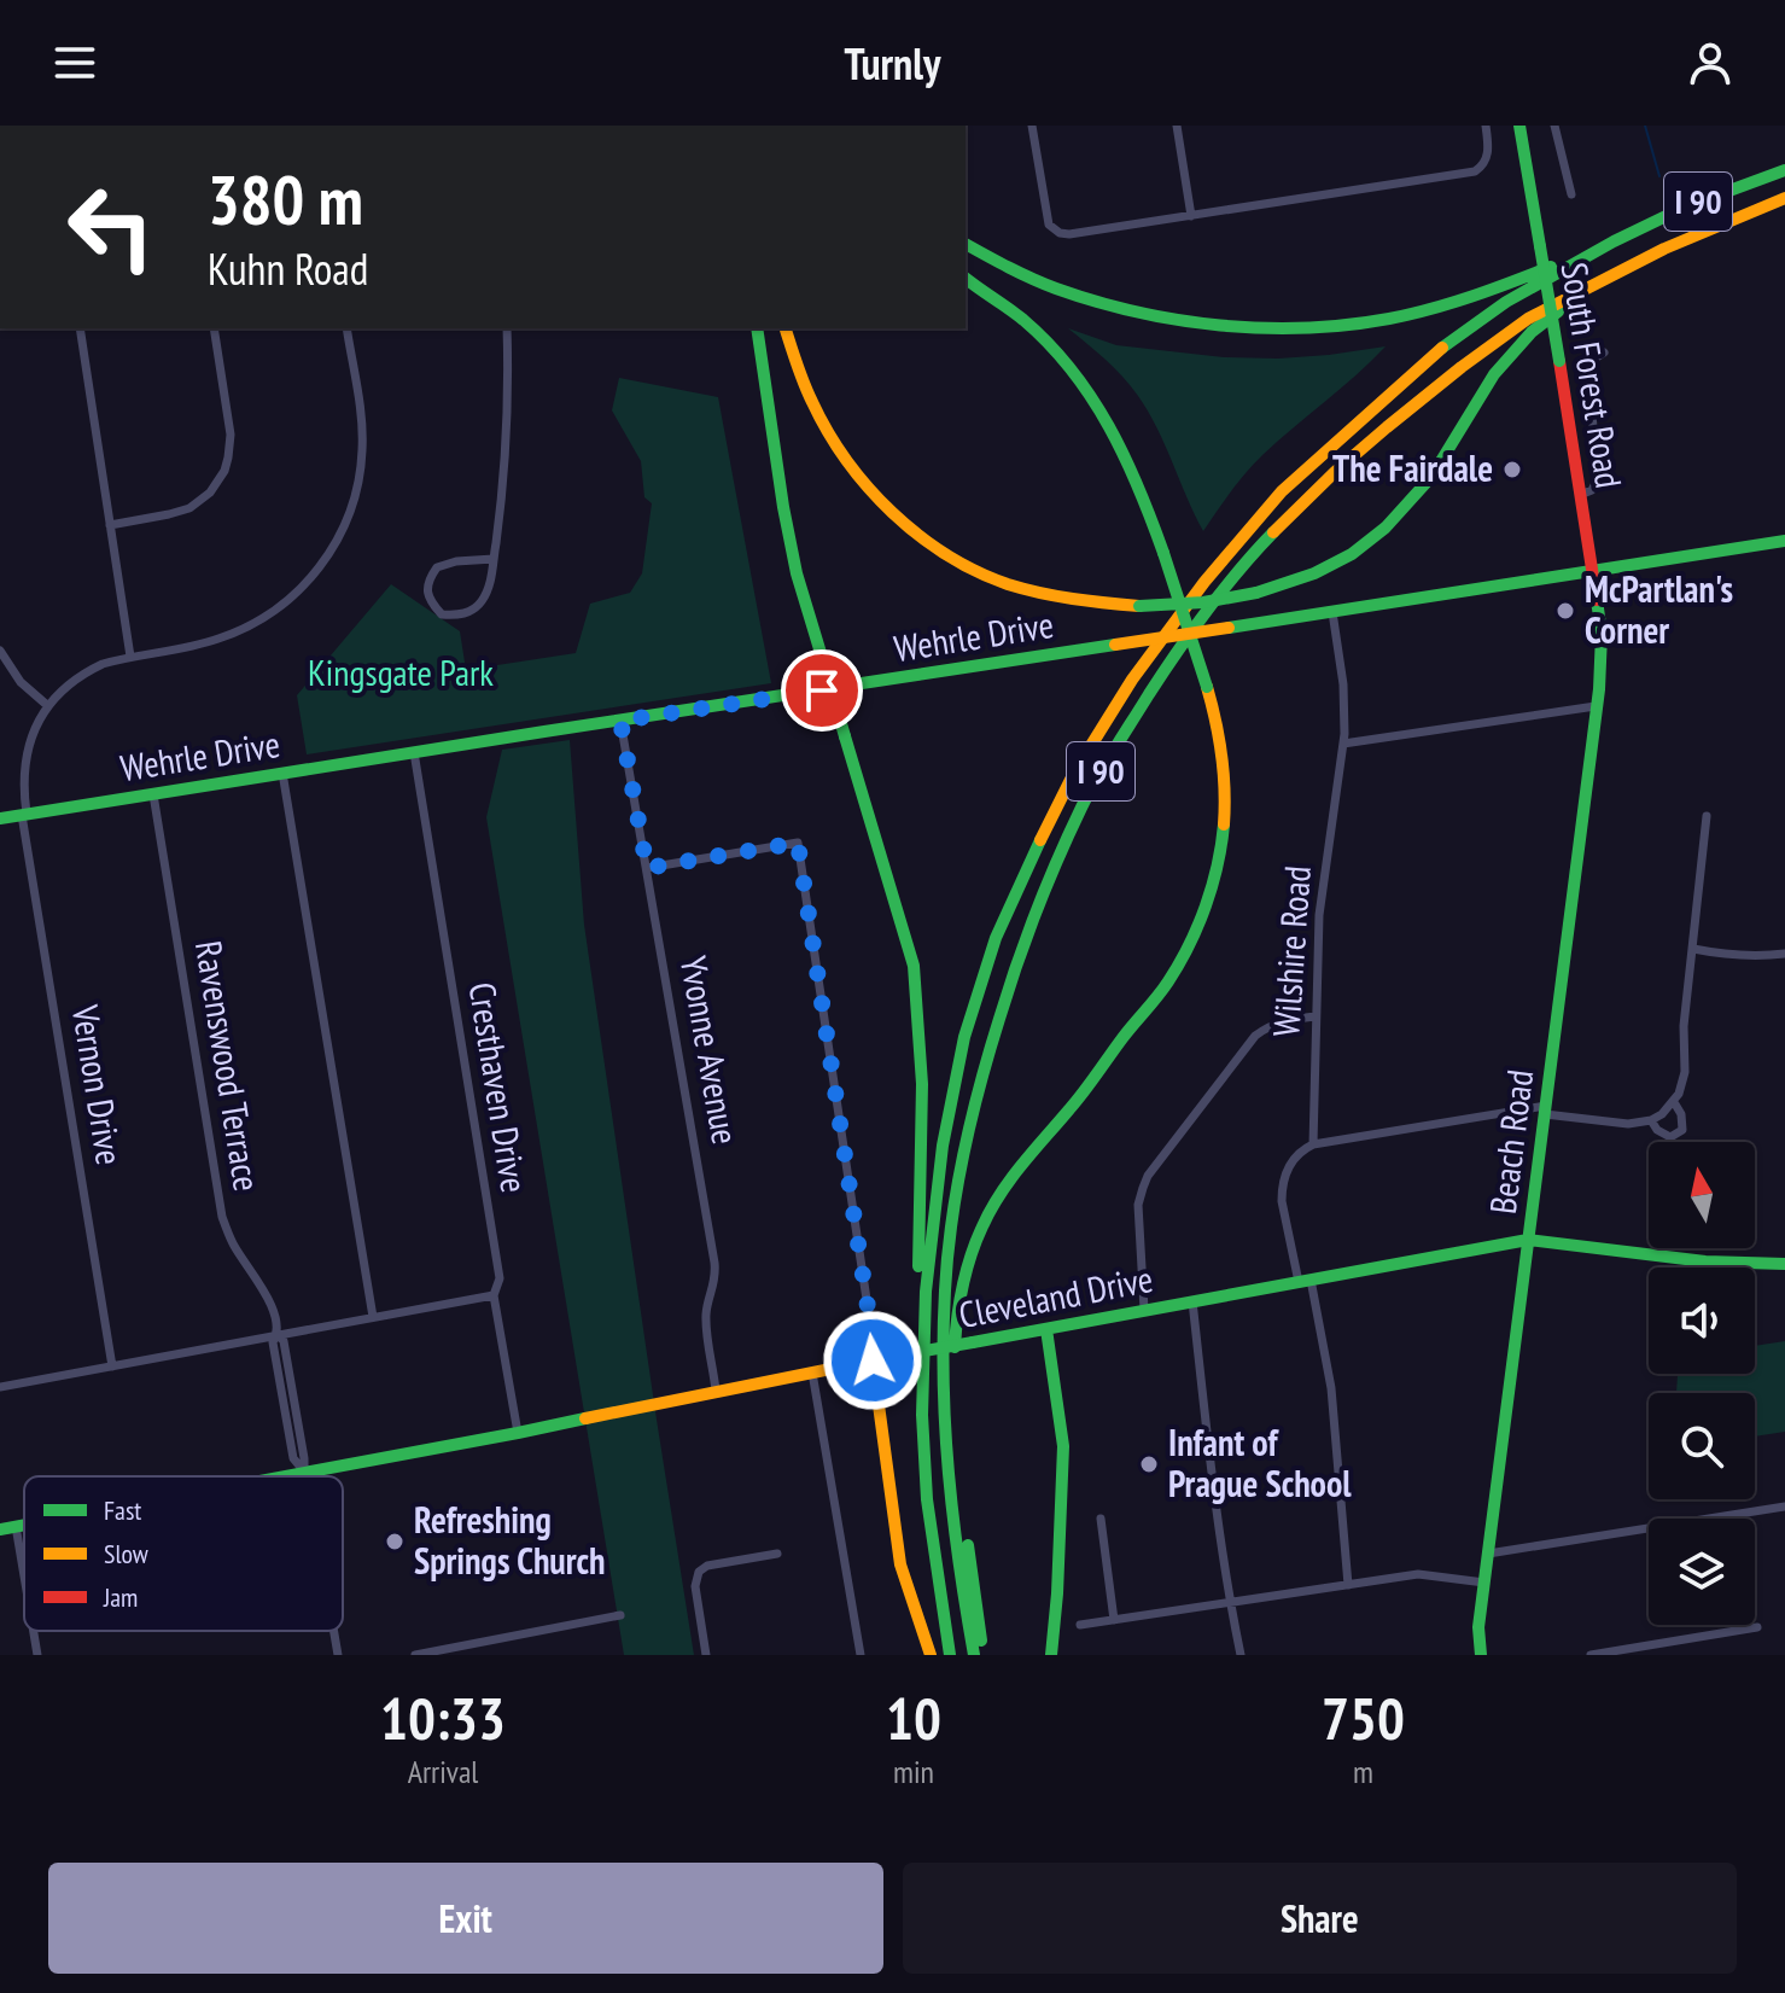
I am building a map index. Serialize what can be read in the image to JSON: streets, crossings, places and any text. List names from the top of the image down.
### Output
{
  "streets": {
    "main road": [
      "I 90",
      "South Forest Road",
      "Wehrle Drive",
      "Beach Road",
      "Cleveland Drive"
    ],
    "street": [
      "Wilshire Road",
      "Yvonne Avenue",
      "Ravenswood Terrace",
      "Vernon Drive",
      "Cresthaven Drive"
    ]
  },
  "crossings": [
    ["South Forest Road", "Wehrle Drive"],
    ["South Forest Road", "Beach Road"],
    ["Wehrle Drive", "Wilshire Road"],
    ["Wehrle Drive", "Yvonne Avenue"],
    ["Wehrle Drive", "Ravenswood Terrace"],
    ["Wehrle Drive", "Vernon Drive"],
    ["Wehrle Drive", "Cresthaven Drive"],
    ["Yvonne Avenue", "Cleveland Drive"],
    ["Ravenswood Terrace", "Cleveland Drive"],
    ["Cresthaven Drive", "Cleveland Drive"],
    ["Beach Road", "Cleveland Drive"]
  ],
  "parks": ["Kingsgate Park"],
  "places": [
    "The Fairdale",
    "McPartlan's Corner",
    "Infant of Prague School",
    "Refreshing Springs Church"
  ],
  "legend": ["Fast", "Slow", "Jam"],
  "north": "top",
  "page": {
    "header": "Turnly",
    "turn": ["380 m", "Kuhn Road"],
    "eta": [
      "10:33",
      "Arrival",
      "10",
      "min",
      "750",
      "m"
    ],
    "buttons": ["Exit", "Share"]
  }
}
